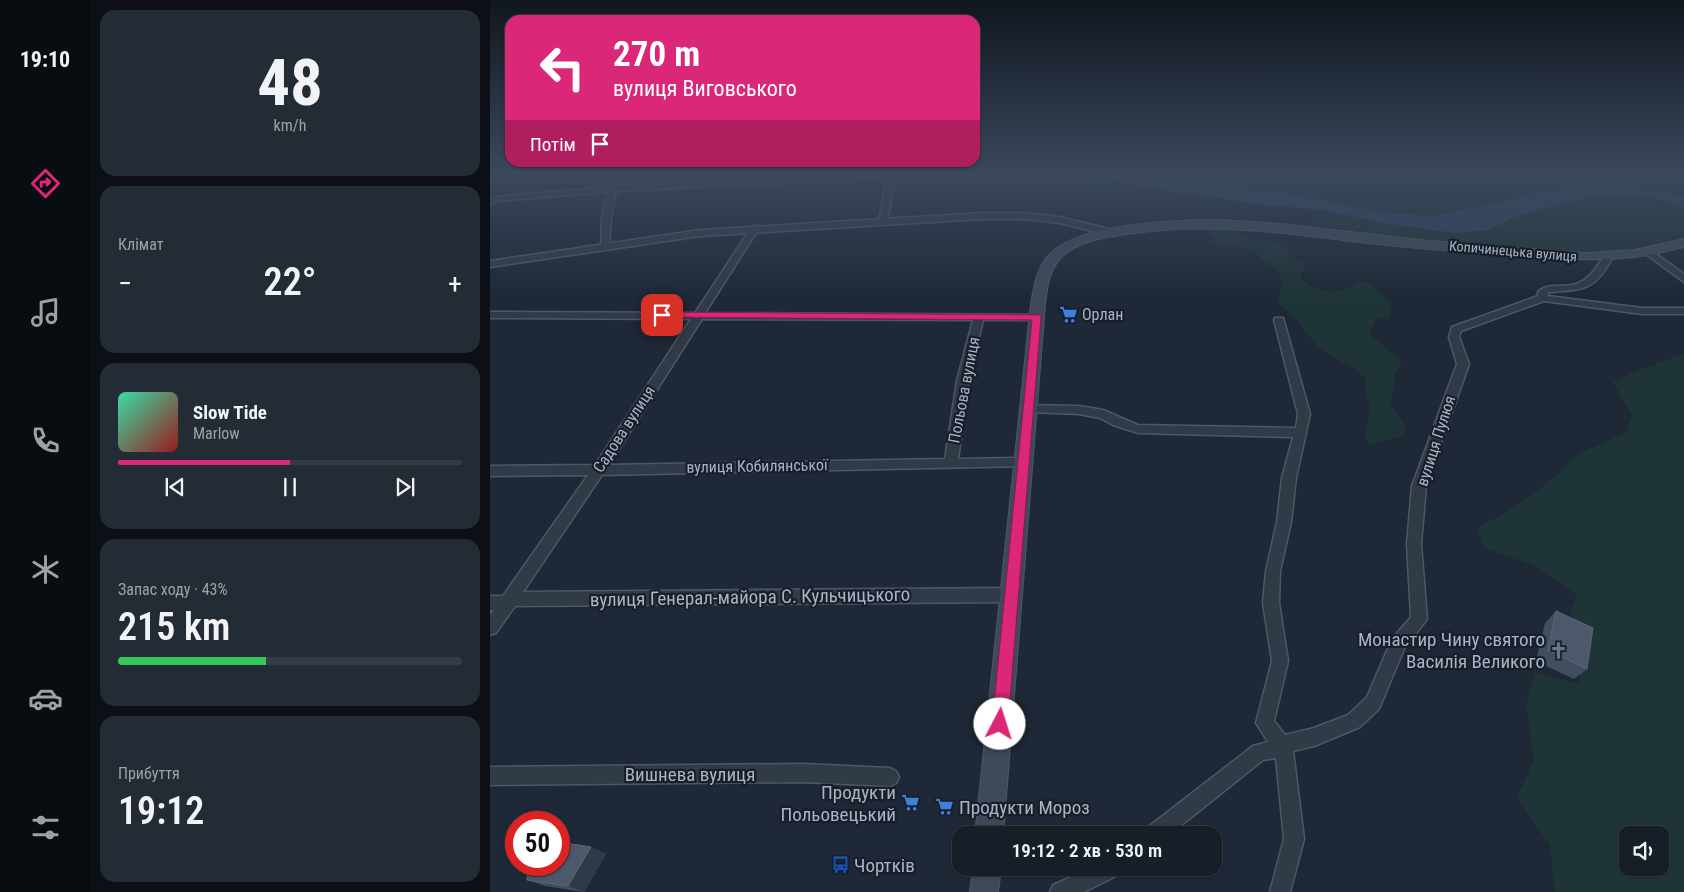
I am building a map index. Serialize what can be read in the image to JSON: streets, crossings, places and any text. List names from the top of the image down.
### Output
{
  "streets": {
    "main road": ["Копичинецька вулиця"],
    "street": [
      "Польова вулиця",
      "Садова вулиця",
      "вулиця Пулюя",
      "вулиця Кобилянської",
      "вулиця Генерал-майора С. Кульчицького",
      "Вишнева вулиця"
    ]
  },
  "crossings": [
    ["Копичинецька вулиця", "вулиця Пулюя"],
    ["Копичинецька вулиця", "вулиця Кобилянської"],
    ["Копичинецька вулиця", "вулиця Генерал-майора С. Кульчицького"],
    ["Польова вулиця", "вулиця Кобилянської"],
    ["Садова вулиця", "вулиця Кобилянської"],
    ["Садова вулиця", "вулиця Генерал-майора С. Кульчицького"]
  ],
  "places": {
    "supermarket": ["Орлан", "Продукти Польовецький", "Продукти Мороз"],
    "church": ["Монастир Чину святого Василія Великого"],
    "bus stop": ["Чортків"]
  },
  "page": {
    "tabs": "19:10",
    "tile": [
      ["48", "km/h"],
      "Клімат",
      ["Запас ходу · 43%", "215 km"],
      ["Прибуття", "19:12"]
    ],
    "turn": ["270 m", "вулиця Виговського"],
    "then": "Потім",
    "heat": ["−", "22°", "+"],
    "song": ["Slow Tide", "Marlow"],
    "limit": "50",
    "trip": "19:12 · 2 хв · 530 m"
  }
}
